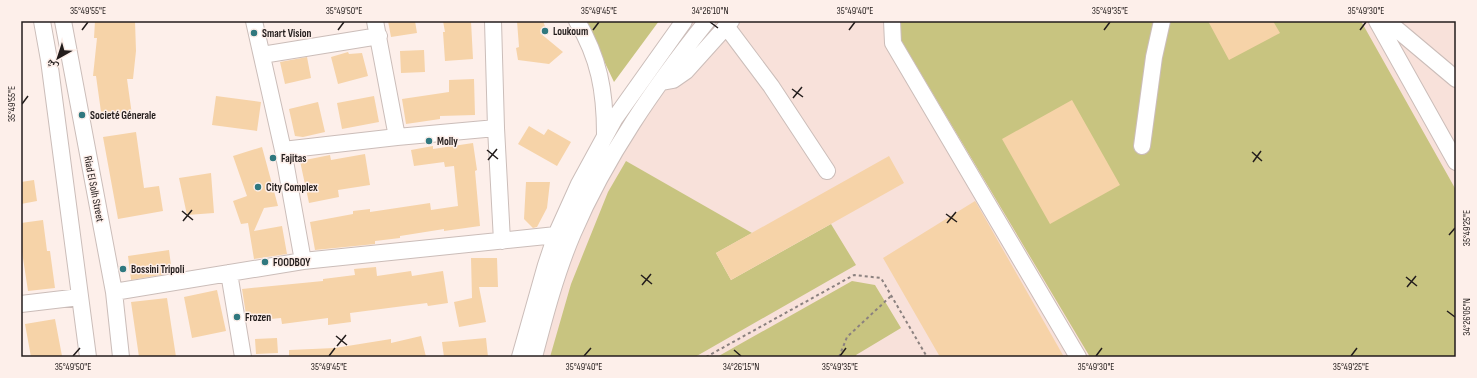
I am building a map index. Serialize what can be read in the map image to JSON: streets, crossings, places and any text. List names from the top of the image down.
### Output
{
  "streets": {
    "street": ["Riad El Solh Street"]
  },
  "places": [
    "Loukoum",
    "Smart Vision",
    "Societé Génerale",
    "Molly",
    "Fajitas",
    "City Complex",
    "FOODBOY",
    "Bossini Tripoli",
    "Frozen"
  ],
  "north": "bottom left",
  "coordinates": [
    "35°49'55\"E",
    "35°49'50\"E",
    "35°49'45\"E",
    "34°26'10\"N",
    "35°49'40\"E",
    "35°49'35\"E",
    "35°49'30\"E",
    "35°49'25\"E",
    "34°26'05\"N",
    "34°26'15\"N"
  ]
}
